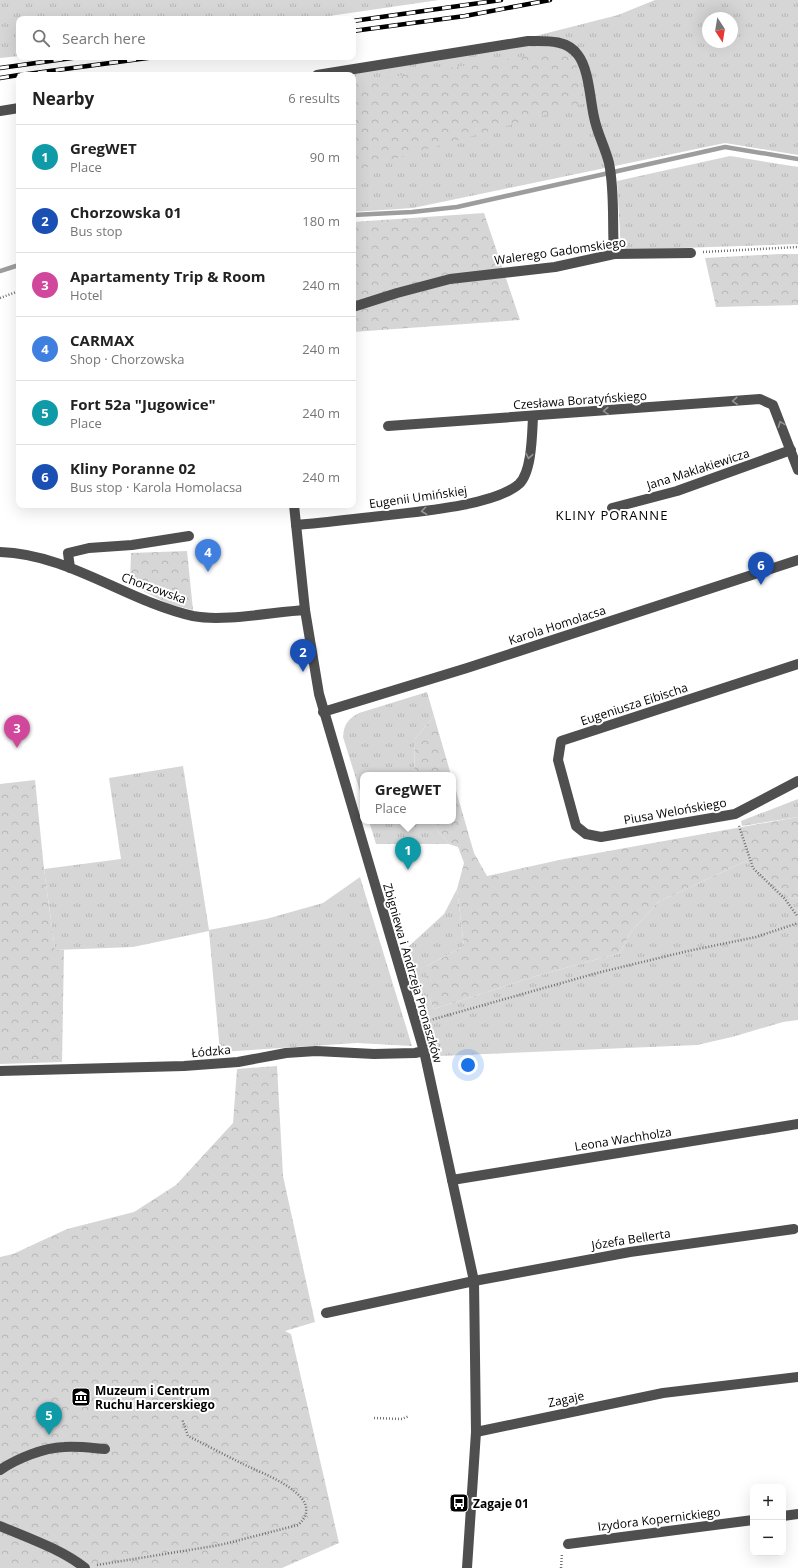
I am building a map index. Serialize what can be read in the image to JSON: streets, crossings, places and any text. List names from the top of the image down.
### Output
{
  "streets": {
    "street": [
      "Walerego Gadomskiego",
      "Czesława Boratyńskiego",
      "Jana Maklakiewicza",
      "Eugenii Umińskiej",
      "Chorzowska",
      "Karola Homolacsa",
      "Eugeniusza Eibischa",
      "Piusa Welońskiego",
      "Zbigniewa i Andrzeja Pronaszków",
      "Łódzka",
      "Leona Wachholza",
      "Józefa Bellerta",
      "Zagaje",
      "Izydora Kopernickiego"
    ]
  },
  "crossings": [
    ["Czesława Boratyńskiego", "Jana Maklakiewicza"],
    ["Czesława Boratyńskiego", "Eugenii Umińskiej"],
    ["Eugenii Umińskiej", "Zbigniewa i Andrzeja Pronaszków"],
    ["Chorzowska", "Zbigniewa i Andrzeja Pronaszków"],
    ["Karola Homolacsa", "Zbigniewa i Andrzeja Pronaszków"],
    ["Eugeniusza Eibischa", "Piusa Welońskiego"],
    ["Zbigniewa i Andrzeja Pronaszków", "Łódzka"],
    ["Zbigniewa i Andrzeja Pronaszków", "Leona Wachholza"],
    ["Zbigniewa i Andrzeja Pronaszków", "Józefa Bellerta"],
    ["Zbigniewa i Andrzeja Pronaszków", "Zagaje"]
  ],
  "one_way": ["Czesława Boratyńskiego", "Eugenii Umińskiej"],
  "districts": ["KLINY PORANNE"],
  "places": {
    "museum": ["Muzeum i Centrum Ruchu Harcerskiego"],
    "bus stop": ["Zagaje 01"]
  },
  "north": "bottom",
  "page": {
    "search": "Search here",
    "heading": ["Nearby", "6 results"],
    "list": [
      {
        "mark": "1",
        "name": "GregWET",
        "note": "Place",
        "value": "90 m"
      },
      {
        "mark": "2",
        "name": "Chorzowska 01",
        "note": "Bus stop",
        "value": "180 m"
      },
      {
        "mark": "3",
        "name": "Apartamenty Trip & Room",
        "note": "Hotel",
        "value": "240 m"
      },
      {
        "mark": "4",
        "name": "CARMAX",
        "note": "Shop · Chorzowska",
        "value": "240 m"
      },
      {
        "mark": "5",
        "name": "Fort 52a \"Jugowice\"",
        "note": "Place",
        "value": "240 m"
      },
      {
        "mark": "6",
        "name": "Kliny Poranne 02",
        "note": "Bus stop · Karola Homolacsa",
        "value": "240 m"
      }
    ],
    "pins": [
      "4",
      "6",
      "2",
      "3",
      "1",
      "5"
    ],
    "popup": ["GregWET", "Place"],
    "map_buttons": ["+", "−"]
  }
}
